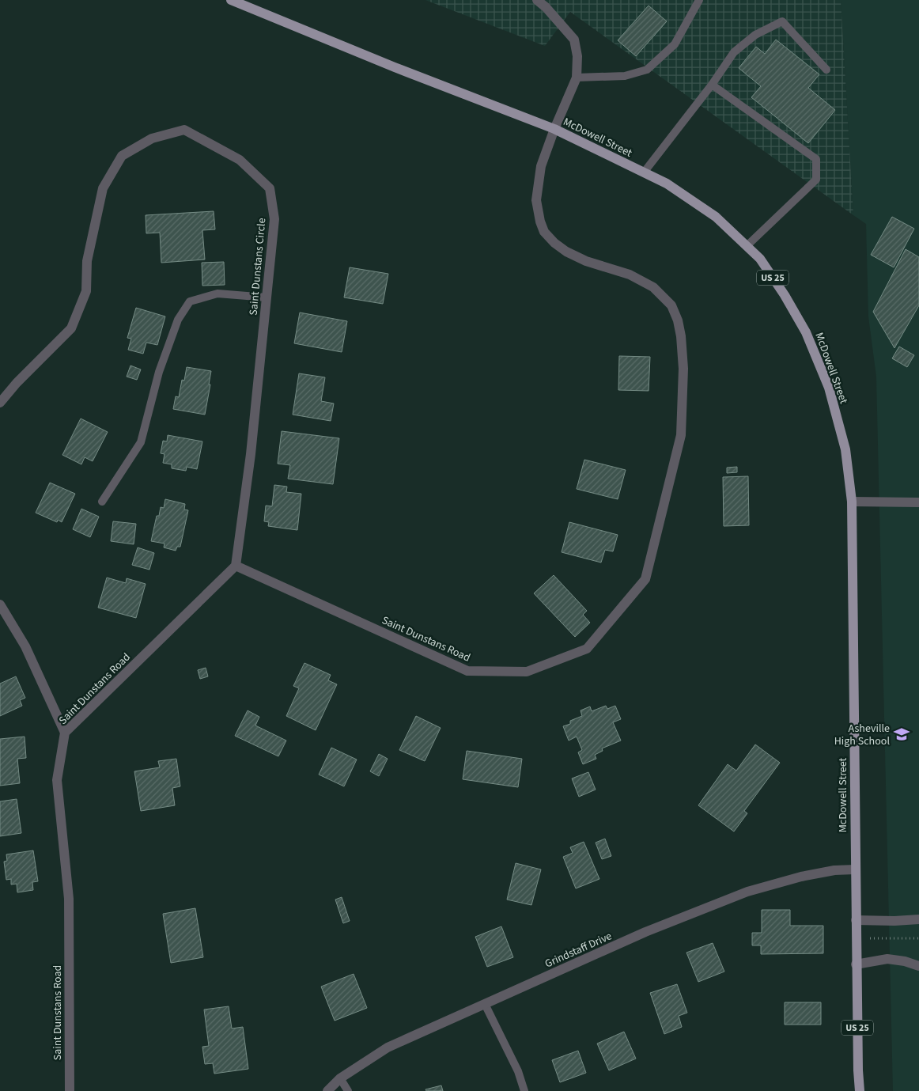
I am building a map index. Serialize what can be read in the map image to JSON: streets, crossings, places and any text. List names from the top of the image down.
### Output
{
  "streets": {
    "main road": ["McDowell Street", "US 25"],
    "street": ["Saint Dunstans Circle", "Saint Dunstans Road", "Grindstaff Drive"]
  },
  "crossings": [
    ["McDowell Street", "Saint Dunstans Road"],
    ["McDowell Street", "Grindstaff Drive"],
    ["Saint Dunstans Circle", "Saint Dunstans Road"]
  ],
  "places": {
    "school or university": ["Asheville High School"]
  }
}
